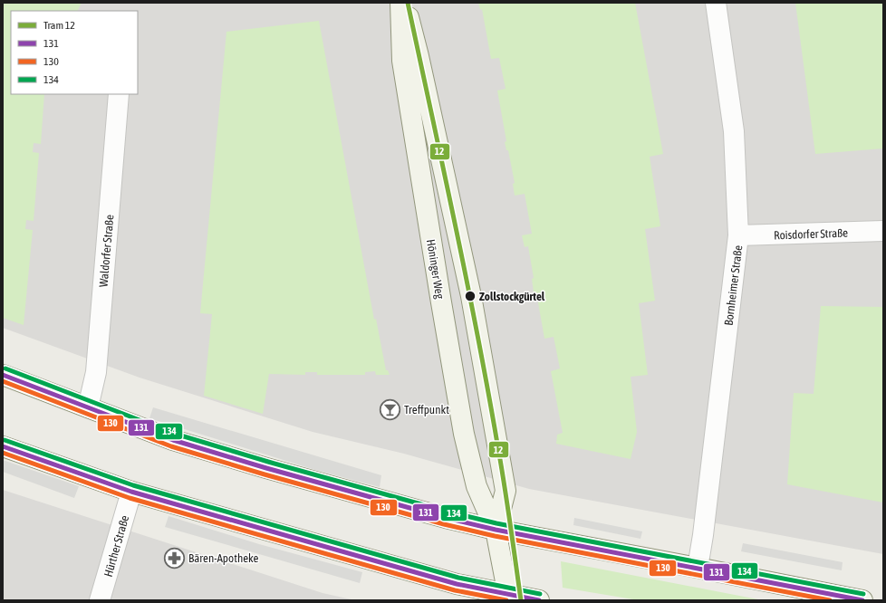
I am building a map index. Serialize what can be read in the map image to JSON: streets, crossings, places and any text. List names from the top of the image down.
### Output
{
  "streets": {
    "main road": ["Höninger Weg"],
    "street": [
      "Roisdorfer Straße",
      "Waldorfer Straße",
      "Bornheimer Straße",
      "Hürther Straße"
    ]
  },
  "crossings": [
    ["Roisdorfer Straße", "Bornheimer Straße"]
  ],
  "places": {
    "other": ["Zollstockgürtel"],
    "bar": ["Treffpunkt"],
    "pharmacy": ["Bären-Apotheke"]
  },
  "lines": [
    "tram line 12",
    "transit line 134",
    "transit line 131",
    "transit line 130"
  ],
  "legend": [
    "Tram 12",
    "131",
    "130",
    "134"
  ]
}
